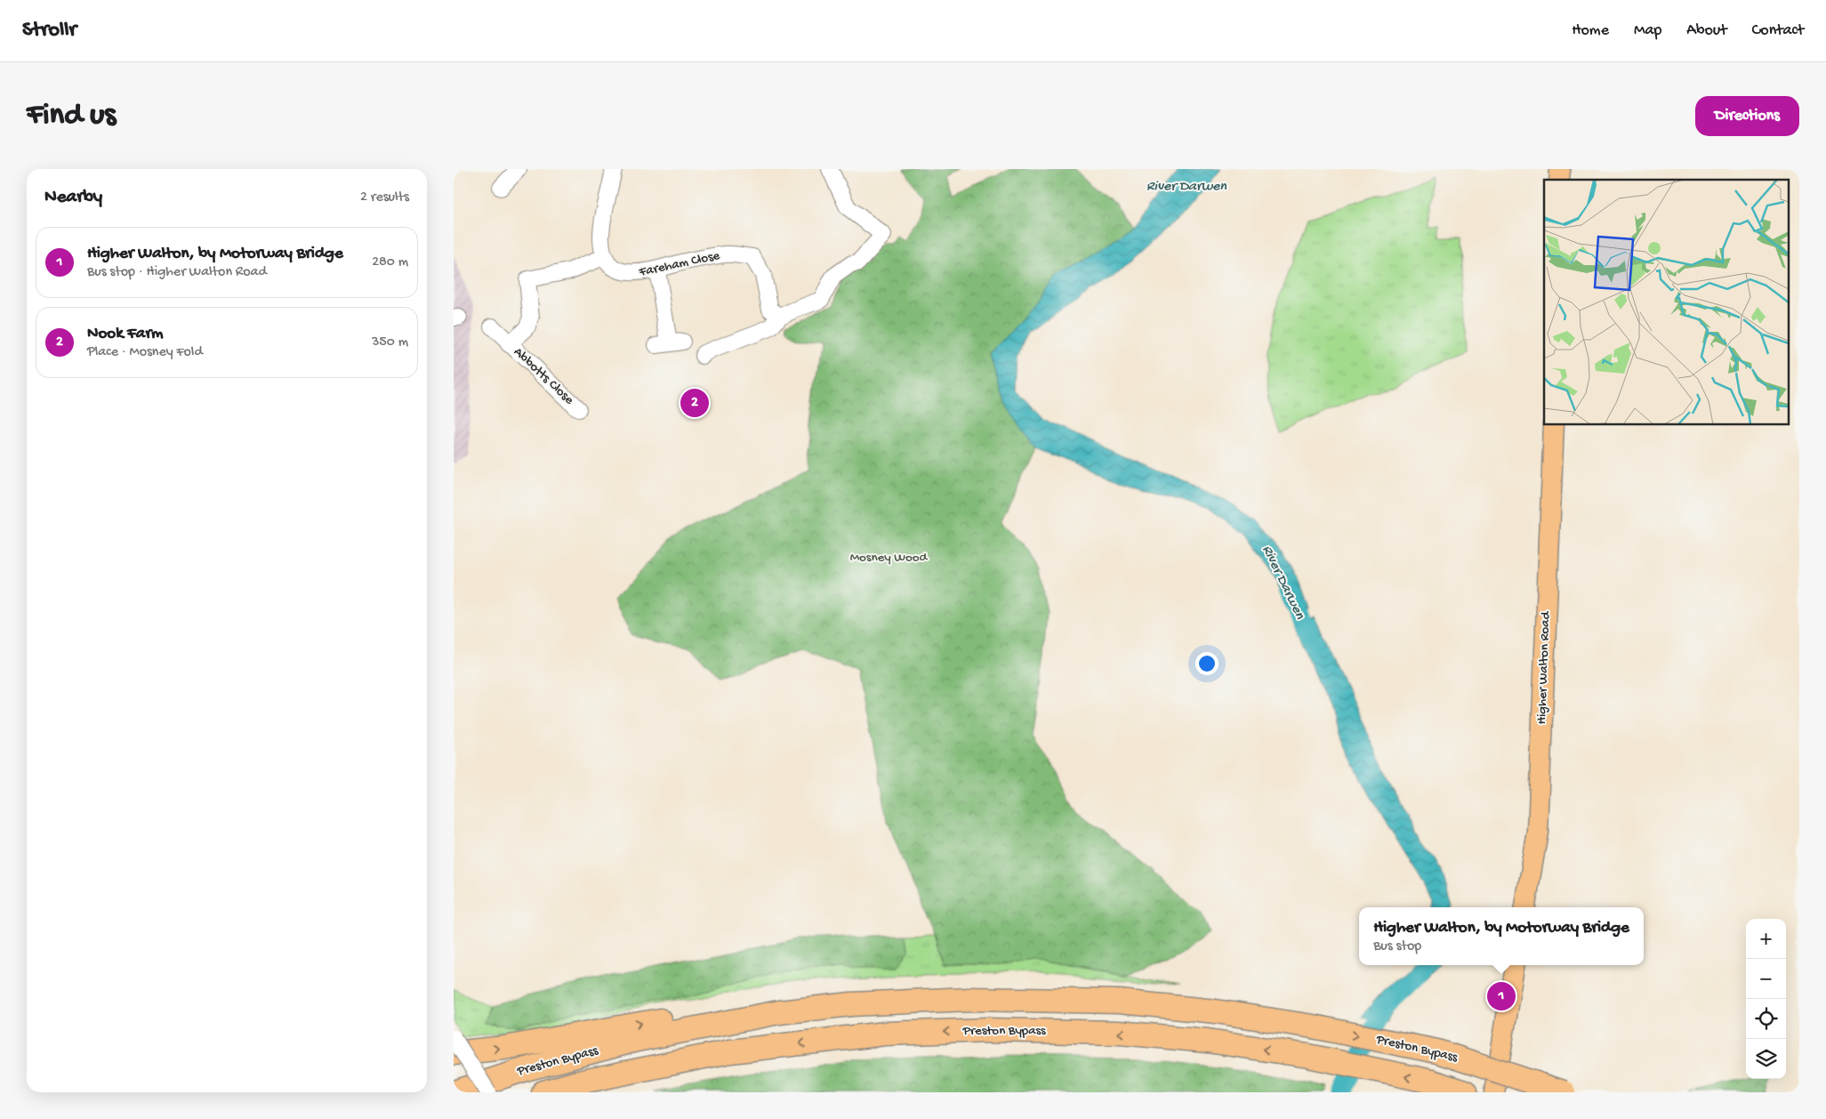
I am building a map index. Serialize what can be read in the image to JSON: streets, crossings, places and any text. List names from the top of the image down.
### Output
{
  "streets": {
    "highway": ["Preston Bypass"],
    "main road": ["Higher Walton Road"],
    "street": ["Fareham Close", "Abbotts Close"]
  },
  "crossings": [
    ["Fareham Close", "Abbotts Close"]
  ],
  "water": ["River Darwen"],
  "parks": ["Mosney Wood"],
  "page": {
    "header": "Strollr",
    "nav": [
      "Home",
      "Map",
      "About",
      "Contact"
    ],
    "buttons": "Directions",
    "title": "Find us",
    "heading": ["Nearby", "2 results"],
    "list": [
      {
        "mark": "1",
        "name": "Higher Walton, by Motorway Bridge",
        "note": "Bus stop · Higher Walton Road",
        "value": "280 m"
      },
      {
        "mark": "2",
        "name": "Nook Farm",
        "note": "Place · Mosney Fold",
        "value": "350 m"
      }
    ],
    "pins": ["2", "1"],
    "popup": ["Higher Walton, by Motorway Bridge", "Bus stop"],
    "map_buttons": ["+", "−"]
  }
}
